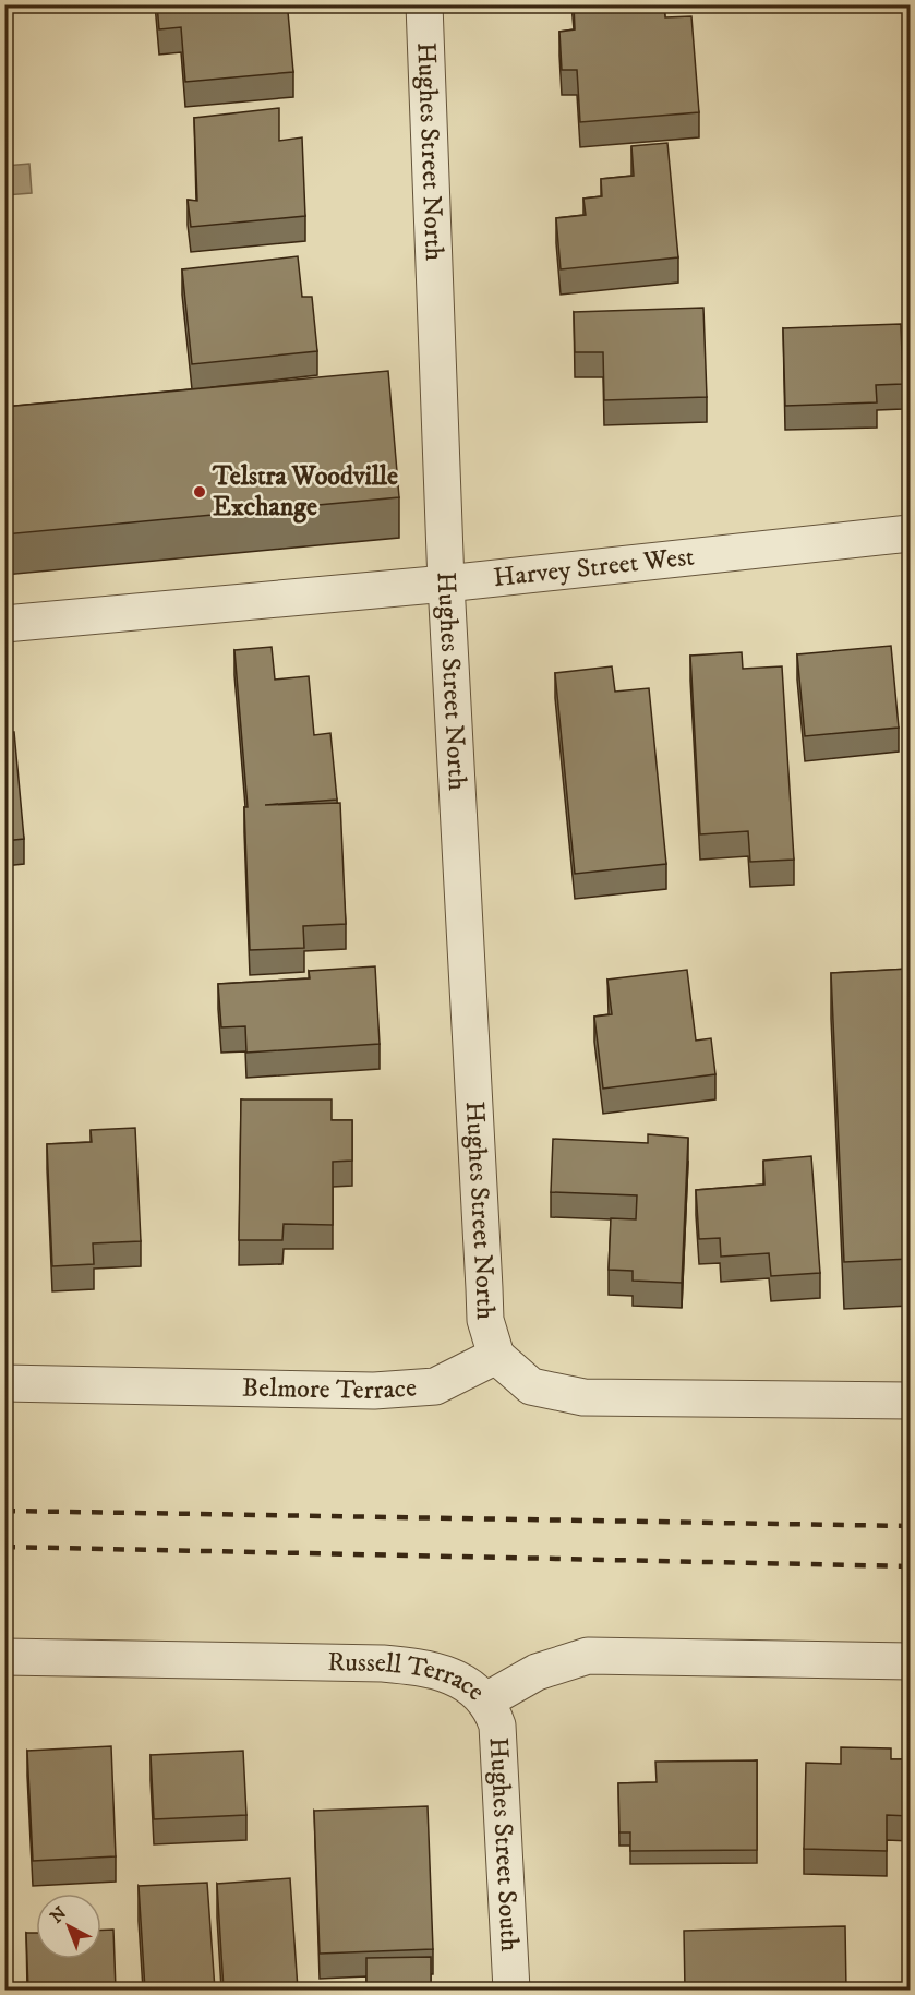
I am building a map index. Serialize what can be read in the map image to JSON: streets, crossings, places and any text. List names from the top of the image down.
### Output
{
  "streets": {
    "street": [
      "Hughes Street North",
      "Harvey Street West",
      "Belmore Terrace",
      "Russell Terrace",
      "Hughes Street South"
    ]
  },
  "crossings": [
    ["Hughes Street North", "Harvey Street West"],
    ["Hughes Street North", "Belmore Terrace"],
    ["Russell Terrace", "Hughes Street South"]
  ],
  "places": ["Telstra Woodville Exchange"],
  "north": "top left"
}
